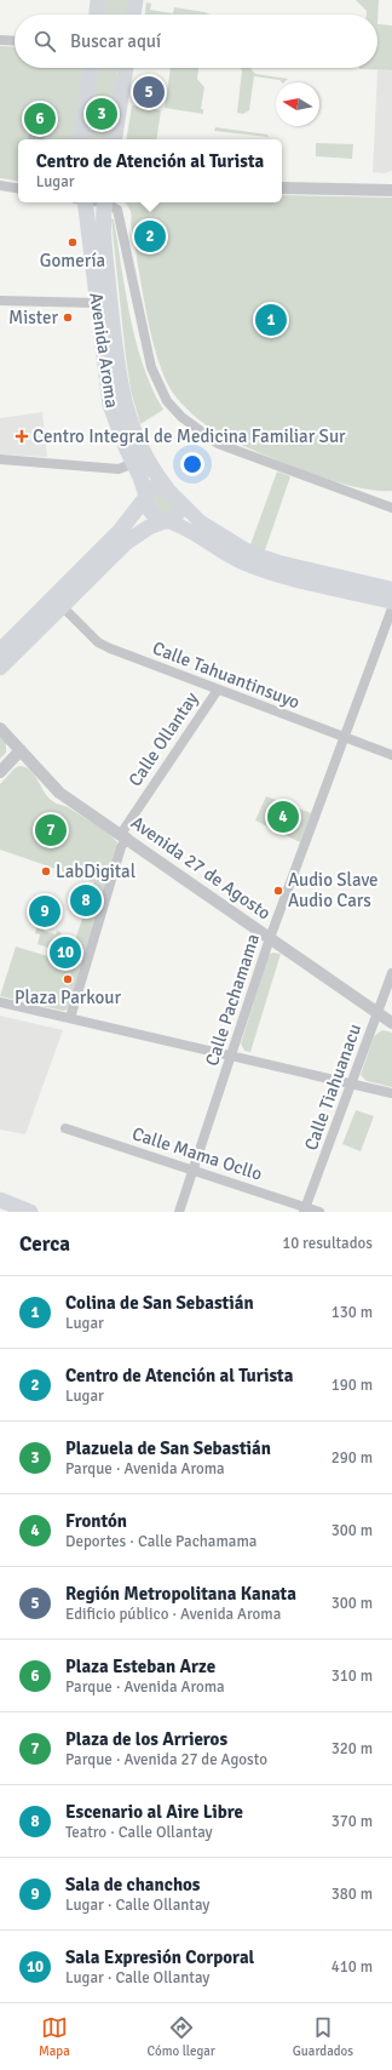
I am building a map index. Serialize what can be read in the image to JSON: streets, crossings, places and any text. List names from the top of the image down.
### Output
{
  "streets": {
    "main road": ["Avenida Aroma"],
    "street": [
      "Calle Tahuantinsuyo",
      "Calle Ollantay",
      "Avenida 27 de Agosto",
      "Calle Pachamama",
      "Calle Tiahuanacu",
      "Calle Mama Ocllo"
    ]
  },
  "crossings": [
    ["Calle Tahuantinsuyo", "Calle Ollantay"],
    ["Calle Tahuantinsuyo", "Calle Pachamama"],
    ["Calle Ollantay", "Avenida 27 de Agosto"],
    ["Avenida 27 de Agosto", "Calle Pachamama"],
    ["Avenida 27 de Agosto", "Calle Tiahuanacu"],
    ["Calle Pachamama", "Calle Mama Ocllo"],
    ["Calle Tiahuanacu", "Calle Mama Ocllo"]
  ],
  "places": {
    "other": [
      "Gomería",
      "Mister",
      "LabDigital",
      "Audio Slave Audio Cars",
      "Plaza Parkour"
    ],
    "health": ["Centro Integral de Medicina Familiar Sur"]
  },
  "north": "left",
  "page": {
    "search": "Buscar aquí",
    "pins": [
      "5",
      "3",
      "6",
      "2",
      "1",
      "4",
      "7",
      "8",
      "9",
      "10"
    ],
    "popup": ["Centro de Atención al Turista", "Lugar"],
    "heading": ["Cerca", "10 resultados"],
    "list": [
      {
        "mark": "1",
        "name": "Colina de San Sebastián",
        "note": "Lugar",
        "value": "130 m"
      },
      {
        "mark": "2",
        "name": "Centro de Atención al Turista",
        "note": "Lugar",
        "value": "190 m"
      },
      {
        "mark": "3",
        "name": "Plazuela de San Sebastián",
        "note": "Parque · Avenida Aroma",
        "value": "290 m"
      },
      {
        "mark": "4",
        "name": "Frontón",
        "note": "Deportes · Calle Pachamama",
        "value": "300 m"
      },
      {
        "mark": "5",
        "name": "Región Metropolitana Kanata",
        "note": "Edificio público · Avenida Aroma",
        "value": "300 m"
      },
      {
        "mark": "6",
        "name": "Plaza Esteban Arze",
        "note": "Parque · Avenida Aroma",
        "value": "310 m"
      },
      {
        "mark": "7",
        "name": "Plaza de los Arrieros",
        "note": "Parque · Avenida 27 de Agosto",
        "value": "320 m"
      },
      {
        "mark": "8",
        "name": "Escenario al Aire Libre",
        "note": "Teatro · Calle Ollantay",
        "value": "370 m"
      },
      {
        "mark": "9",
        "name": "Sala de chanchos",
        "note": "Lugar · Calle Ollantay",
        "value": "380 m"
      },
      {
        "mark": "10",
        "name": "Sala Expresión Corporal",
        "note": "Lugar · Calle Ollantay",
        "value": "410 m"
      }
    ],
    "nav": ["Mapa", "Cómo llegar", "Guardados"]
  }
}
